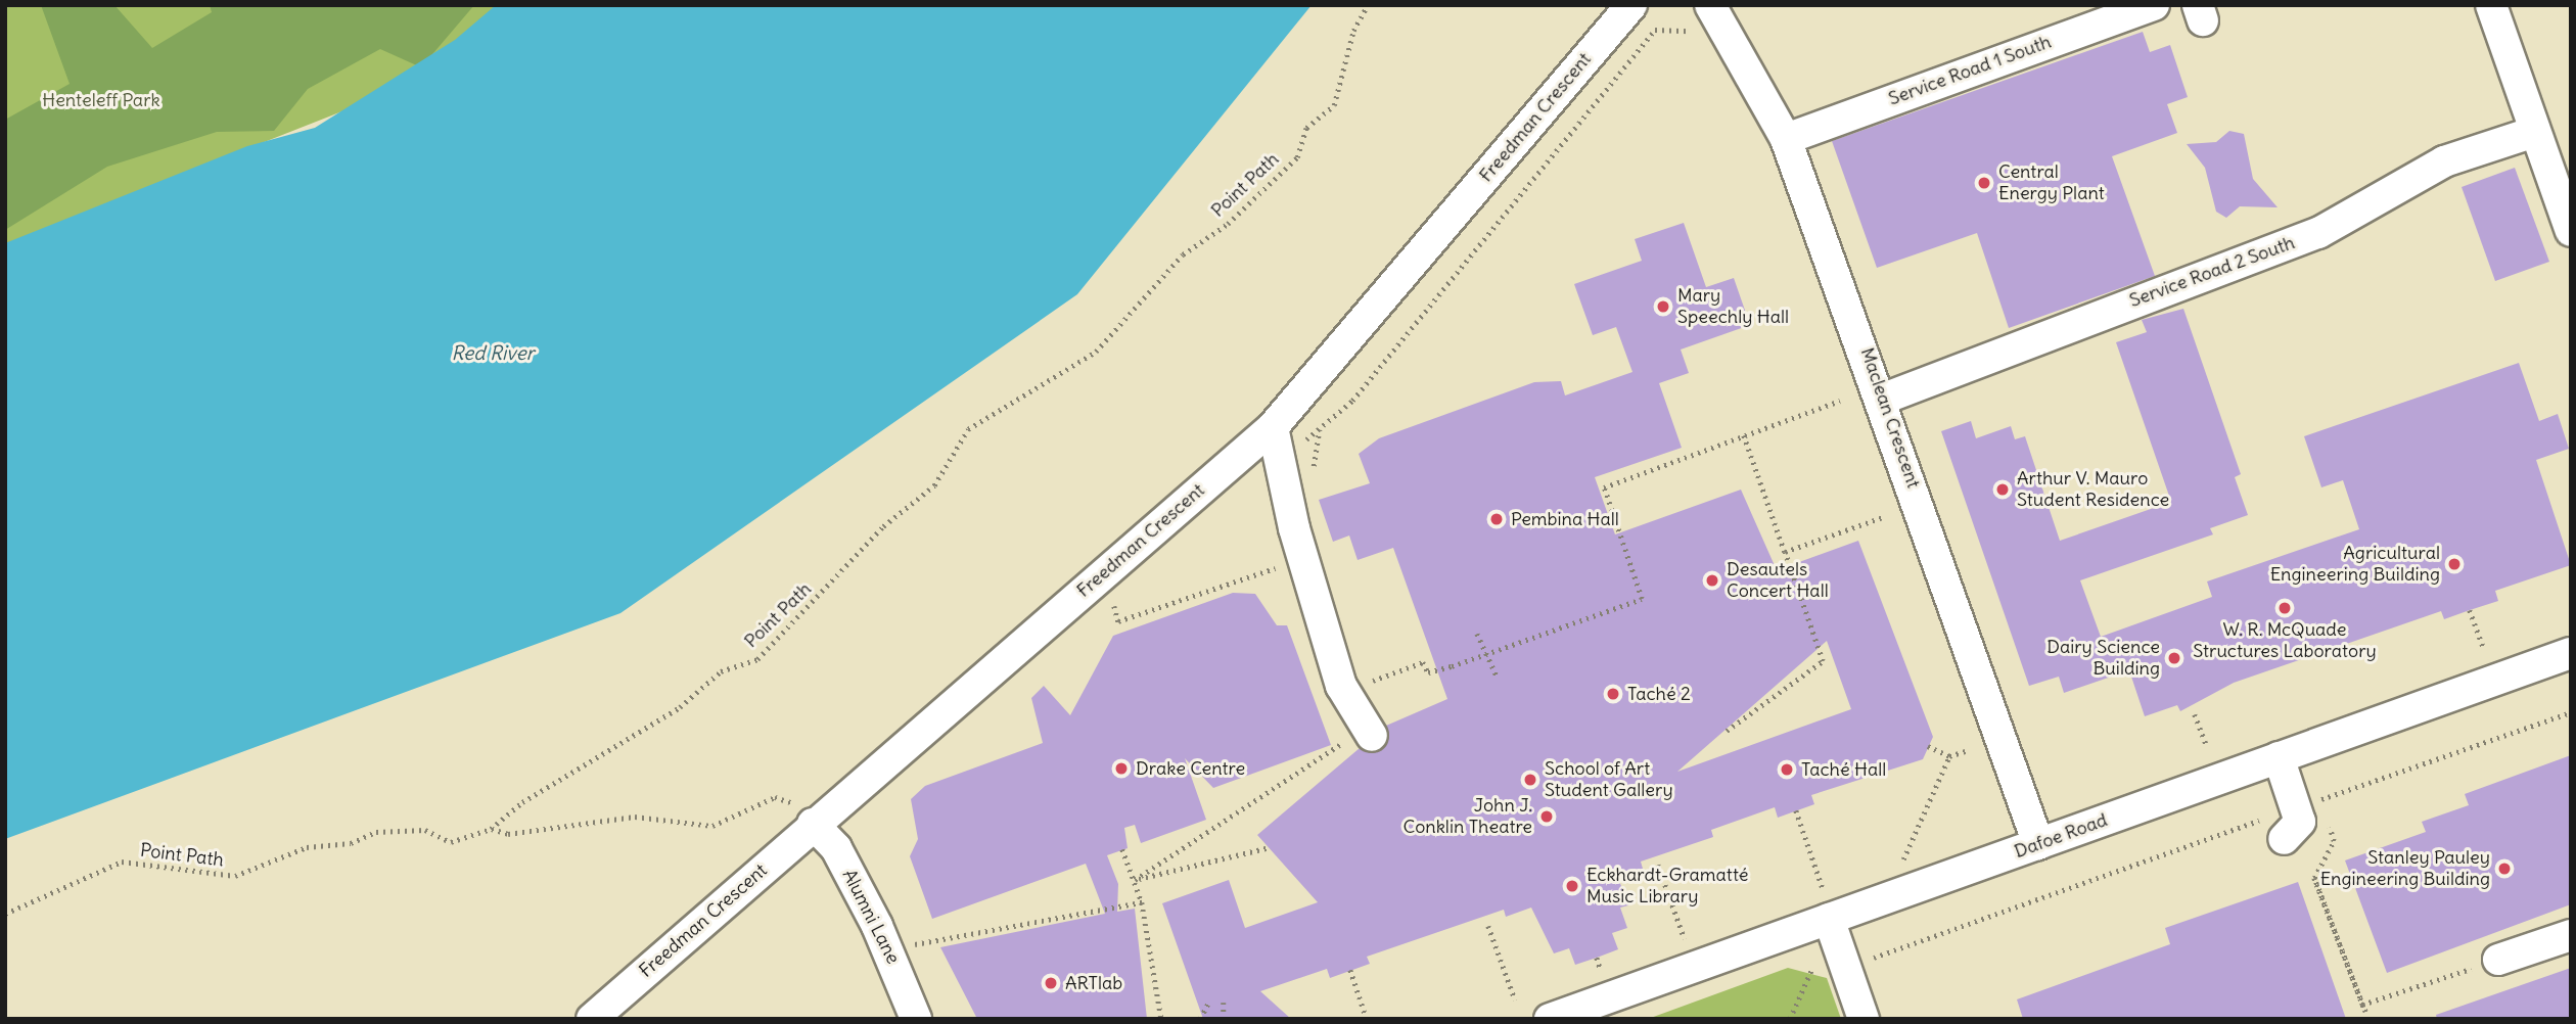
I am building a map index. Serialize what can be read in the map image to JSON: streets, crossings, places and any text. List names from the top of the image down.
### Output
{
  "streets": {
    "street": [
      "Service Road 1 South",
      "Freedman Crescent",
      "Service Road 2 South",
      "Maclean Crescent",
      "Dafoe Road",
      "Alumni Lane"
    ],
    "path": ["Point Path"]
  },
  "crossings": [
    ["Service Road 1 South", "Maclean Crescent"],
    ["Freedman Crescent", "Alumni Lane"],
    ["Service Road 2 South", "Maclean Crescent"],
    ["Maclean Crescent", "Dafoe Road"]
  ],
  "water": ["Red River"],
  "parks": ["Henteleff Park"],
  "places": [
    "Central Energy Plant",
    "Mary Speechly Hall",
    "Arthur V. Mauro Student Residence",
    "Pembina Hall",
    "Agricultural Engineering Building",
    "Desautels Concert Hall",
    "W. R. McQuade Structures Laboratory",
    "Dairy Science Building",
    "Taché 2",
    "Drake Centre",
    "Taché Hall",
    "School of Art Student Gallery",
    "John J. Conklin Theatre",
    "Stanley Pauley Engineering Building",
    "Eckhardt-Gramatté Music Library",
    "ARTlab"
  ]
}
